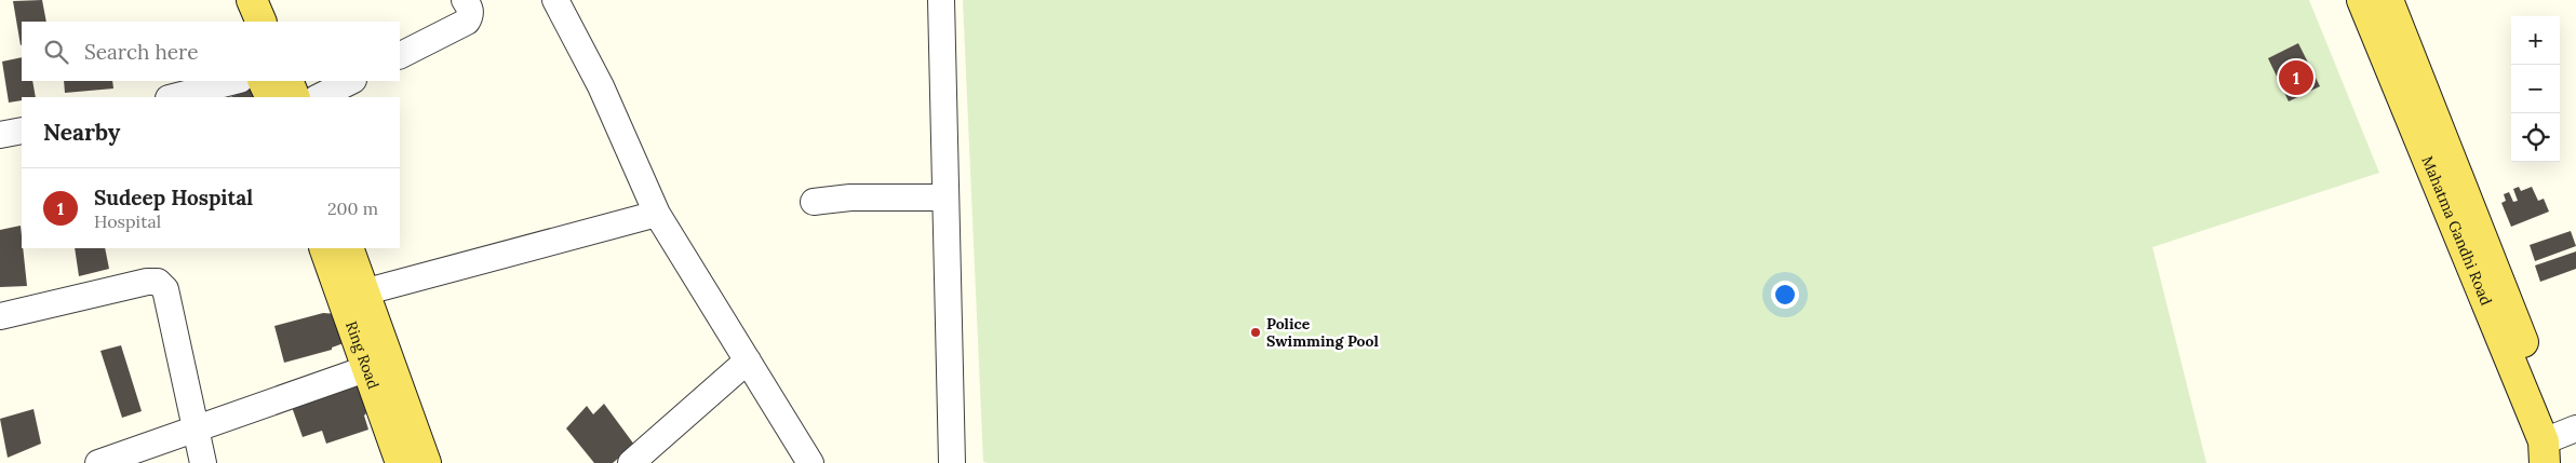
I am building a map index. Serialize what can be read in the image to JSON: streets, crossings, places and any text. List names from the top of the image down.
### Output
{
  "streets": {
    "main road": ["Mahatma Gandhi Road", "Ring Road"]
  },
  "places": ["Police Swimming Pool"],
  "page": {
    "map_buttons": ["+", "−"],
    "search": "Search here",
    "pins": "1",
    "heading": "Nearby",
    "list": [
      {
        "mark": "1",
        "name": "Sudeep Hospital",
        "note": "Hospital",
        "value": "200 m"
      }
    ]
  }
}
